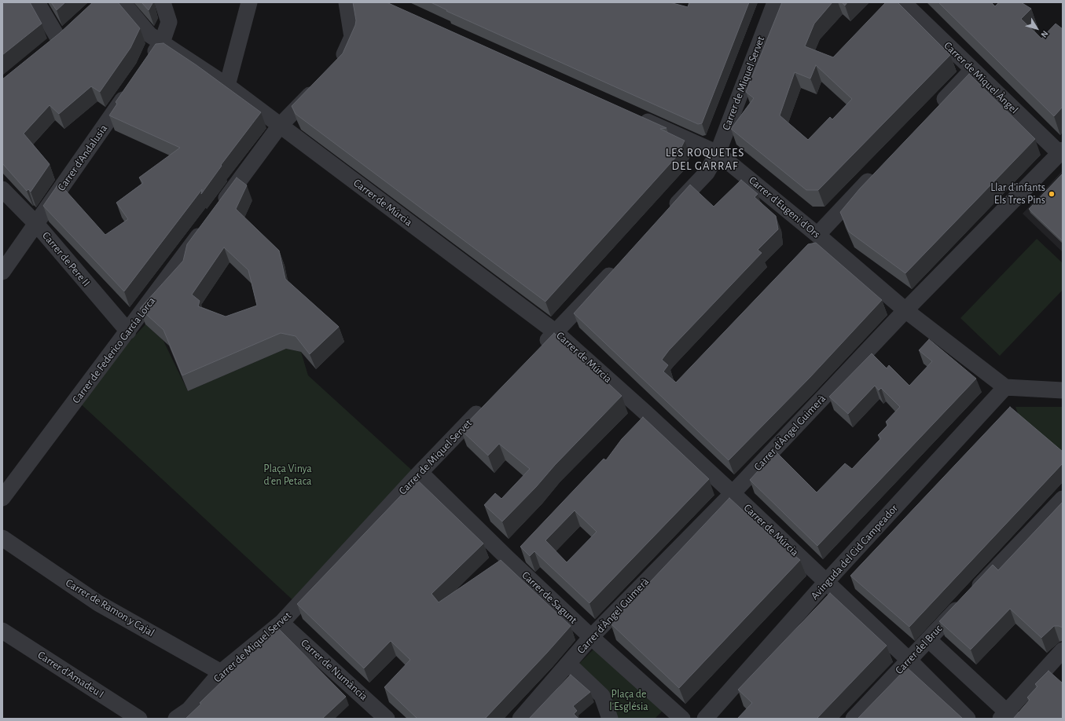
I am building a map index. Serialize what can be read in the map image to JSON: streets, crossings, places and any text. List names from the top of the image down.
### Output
{
  "streets": {
    "street": [
      "Carrer de Miquel Àngel",
      "Carrer de Miquel Servet",
      "Carrer d'Andalusia",
      "Carrer de Múrcia",
      "Carrer d'Eugeni d'Ors",
      "Carrer de Pere II",
      "Carrer de Federico García Lorca",
      "Carrer d'Àngel Guimerà",
      "Avinguda del Cid Campeador",
      "Carrer de Sagunt",
      "Carrer de Ramon y Cajal",
      "Carrer del Bruc",
      "Carrer de Numància",
      "Carrer d'Amadeu I"
    ]
  },
  "crossings": [
    ["Carrer de Miquel Àngel", "Carrer d'Àngel Guimerà"],
    ["Carrer de Miquel Servet", "Carrer d'Eugeni d'Ors"],
    ["Carrer de Miquel Servet", "Carrer de Sagunt"],
    ["Carrer de Miquel Servet", "Carrer de Ramon y Cajal"],
    ["Carrer de Miquel Servet", "Carrer de Numància"],
    ["Carrer d'Andalusia", "Carrer de Pere II"],
    ["Carrer de Múrcia", "Carrer d'Àngel Guimerà"],
    ["Carrer de Múrcia", "Avinguda del Cid Campeador"],
    ["Carrer de Múrcia", "Carrer del Bruc"],
    ["Carrer d'Eugeni d'Ors", "Carrer d'Àngel Guimerà"],
    ["Carrer d'Eugeni d'Ors", "Avinguda del Cid Campeador"],
    ["Carrer de Pere II", "Carrer de Federico García Lorca"],
    ["Carrer d'Àngel Guimerà", "Carrer de Sagunt"]
  ],
  "districts": ["LES ROQUETES DEL GARRAF"],
  "parks": ["Plaça Vinya d'en Petaca", "Plaça de l'Església"],
  "places": ["Llar d'infants Els Tres Pins"],
  "north": "bottom right"
}
